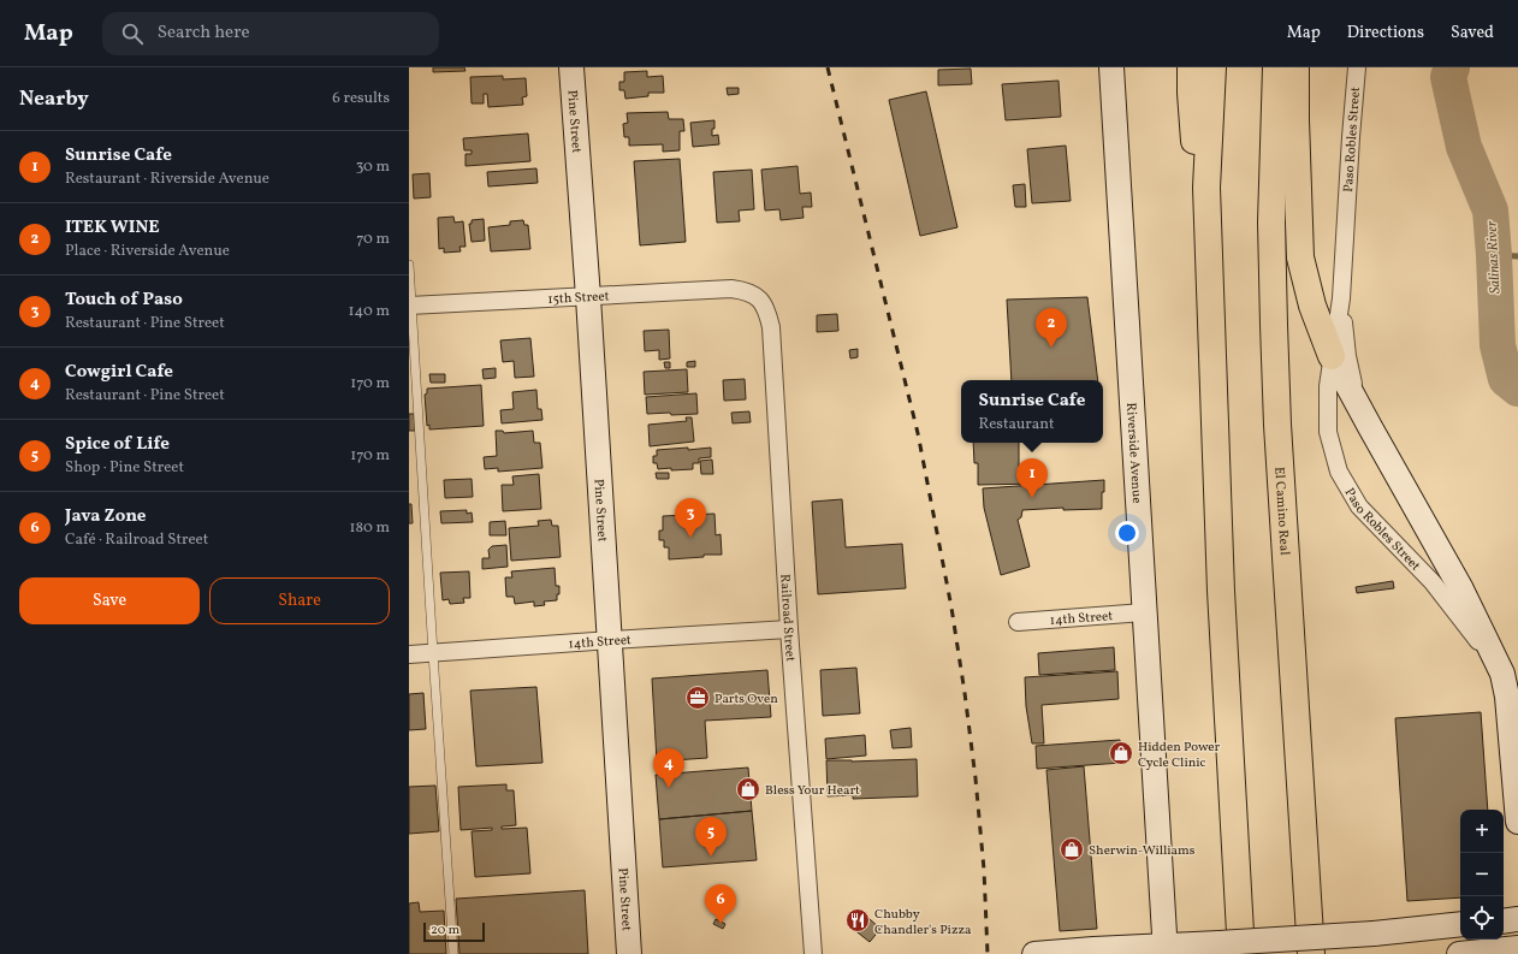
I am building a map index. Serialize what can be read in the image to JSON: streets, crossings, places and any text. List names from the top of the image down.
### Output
{
  "streets": {
    "highway": ["El Camino Real"],
    "main road": ["Pine Street", "Paso Robles Street", "Riverside Avenue"],
    "street": ["15th Street", "14th Street", "Railroad Street"]
  },
  "crossings": [
    ["Pine Street", "15th Street"],
    ["Pine Street", "14th Street"],
    ["15th Street", "Railroad Street"],
    ["Riverside Avenue", "14th Street"],
    ["14th Street", "Railroad Street"]
  ],
  "water": ["Salinas River"],
  "places": {
    "office": ["Parts Oven"],
    "shop": ["Hidden Power Cycle Clinic", "Bless Your Heart", "Sherwin-Williams"],
    "restaurant": ["Chubby Chandler's Pizza"]
  },
  "scale_bar": "20 m",
  "page": {
    "header": "Map",
    "search": "Search here",
    "nav": ["Map", "Directions", "Saved"],
    "heading": ["Nearby", "6 results"],
    "list": [
      {
        "mark": "1",
        "name": "Sunrise Cafe",
        "note": "Restaurant · Riverside Avenue",
        "value": "30 m"
      },
      {
        "mark": "2",
        "name": "ITEK WINE",
        "note": "Place · Riverside Avenue",
        "value": "70 m"
      },
      {
        "mark": "3",
        "name": "Touch of Paso",
        "note": "Restaurant · Pine Street",
        "value": "140 m"
      },
      {
        "mark": "4",
        "name": "Cowgirl Cafe",
        "note": "Restaurant · Pine Street",
        "value": "170 m"
      },
      {
        "mark": "5",
        "name": "Spice of Life",
        "note": "Shop · Pine Street",
        "value": "170 m"
      },
      {
        "mark": "6",
        "name": "Java Zone",
        "note": "Café · Railroad Street",
        "value": "180 m"
      }
    ],
    "pins": [
      "2",
      "1",
      "3",
      "4",
      "5",
      "6"
    ],
    "popup": ["Sunrise Cafe", "Restaurant"],
    "buttons": ["Save", "Share"],
    "map_buttons": ["+", "−"],
    "scale": "20 m"
  }
}
